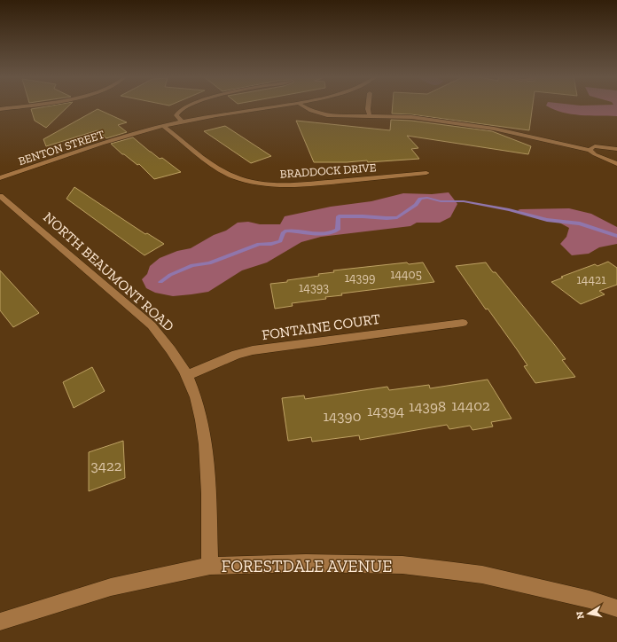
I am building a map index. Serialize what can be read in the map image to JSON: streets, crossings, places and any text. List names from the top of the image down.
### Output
{
  "streets": {
    "street": [
      "BENTON STREET",
      "BRADDOCK DRIVE",
      "NORTH BEAUMONT ROAD",
      "FONTAINE COURT",
      "FORESTDALE AVENUE"
    ]
  },
  "crossings": [
    ["BENTON STREET", "BRADDOCK DRIVE"],
    ["NORTH BEAUMONT ROAD", "FONTAINE COURT"],
    ["NORTH BEAUMONT ROAD", "FORESTDALE AVENUE"]
  ],
  "house_numbers": [
    "14405",
    "14399",
    "14421",
    "14393",
    "14402",
    "14398",
    "14394",
    "14390",
    "3422"
  ],
  "north": "left"
}
